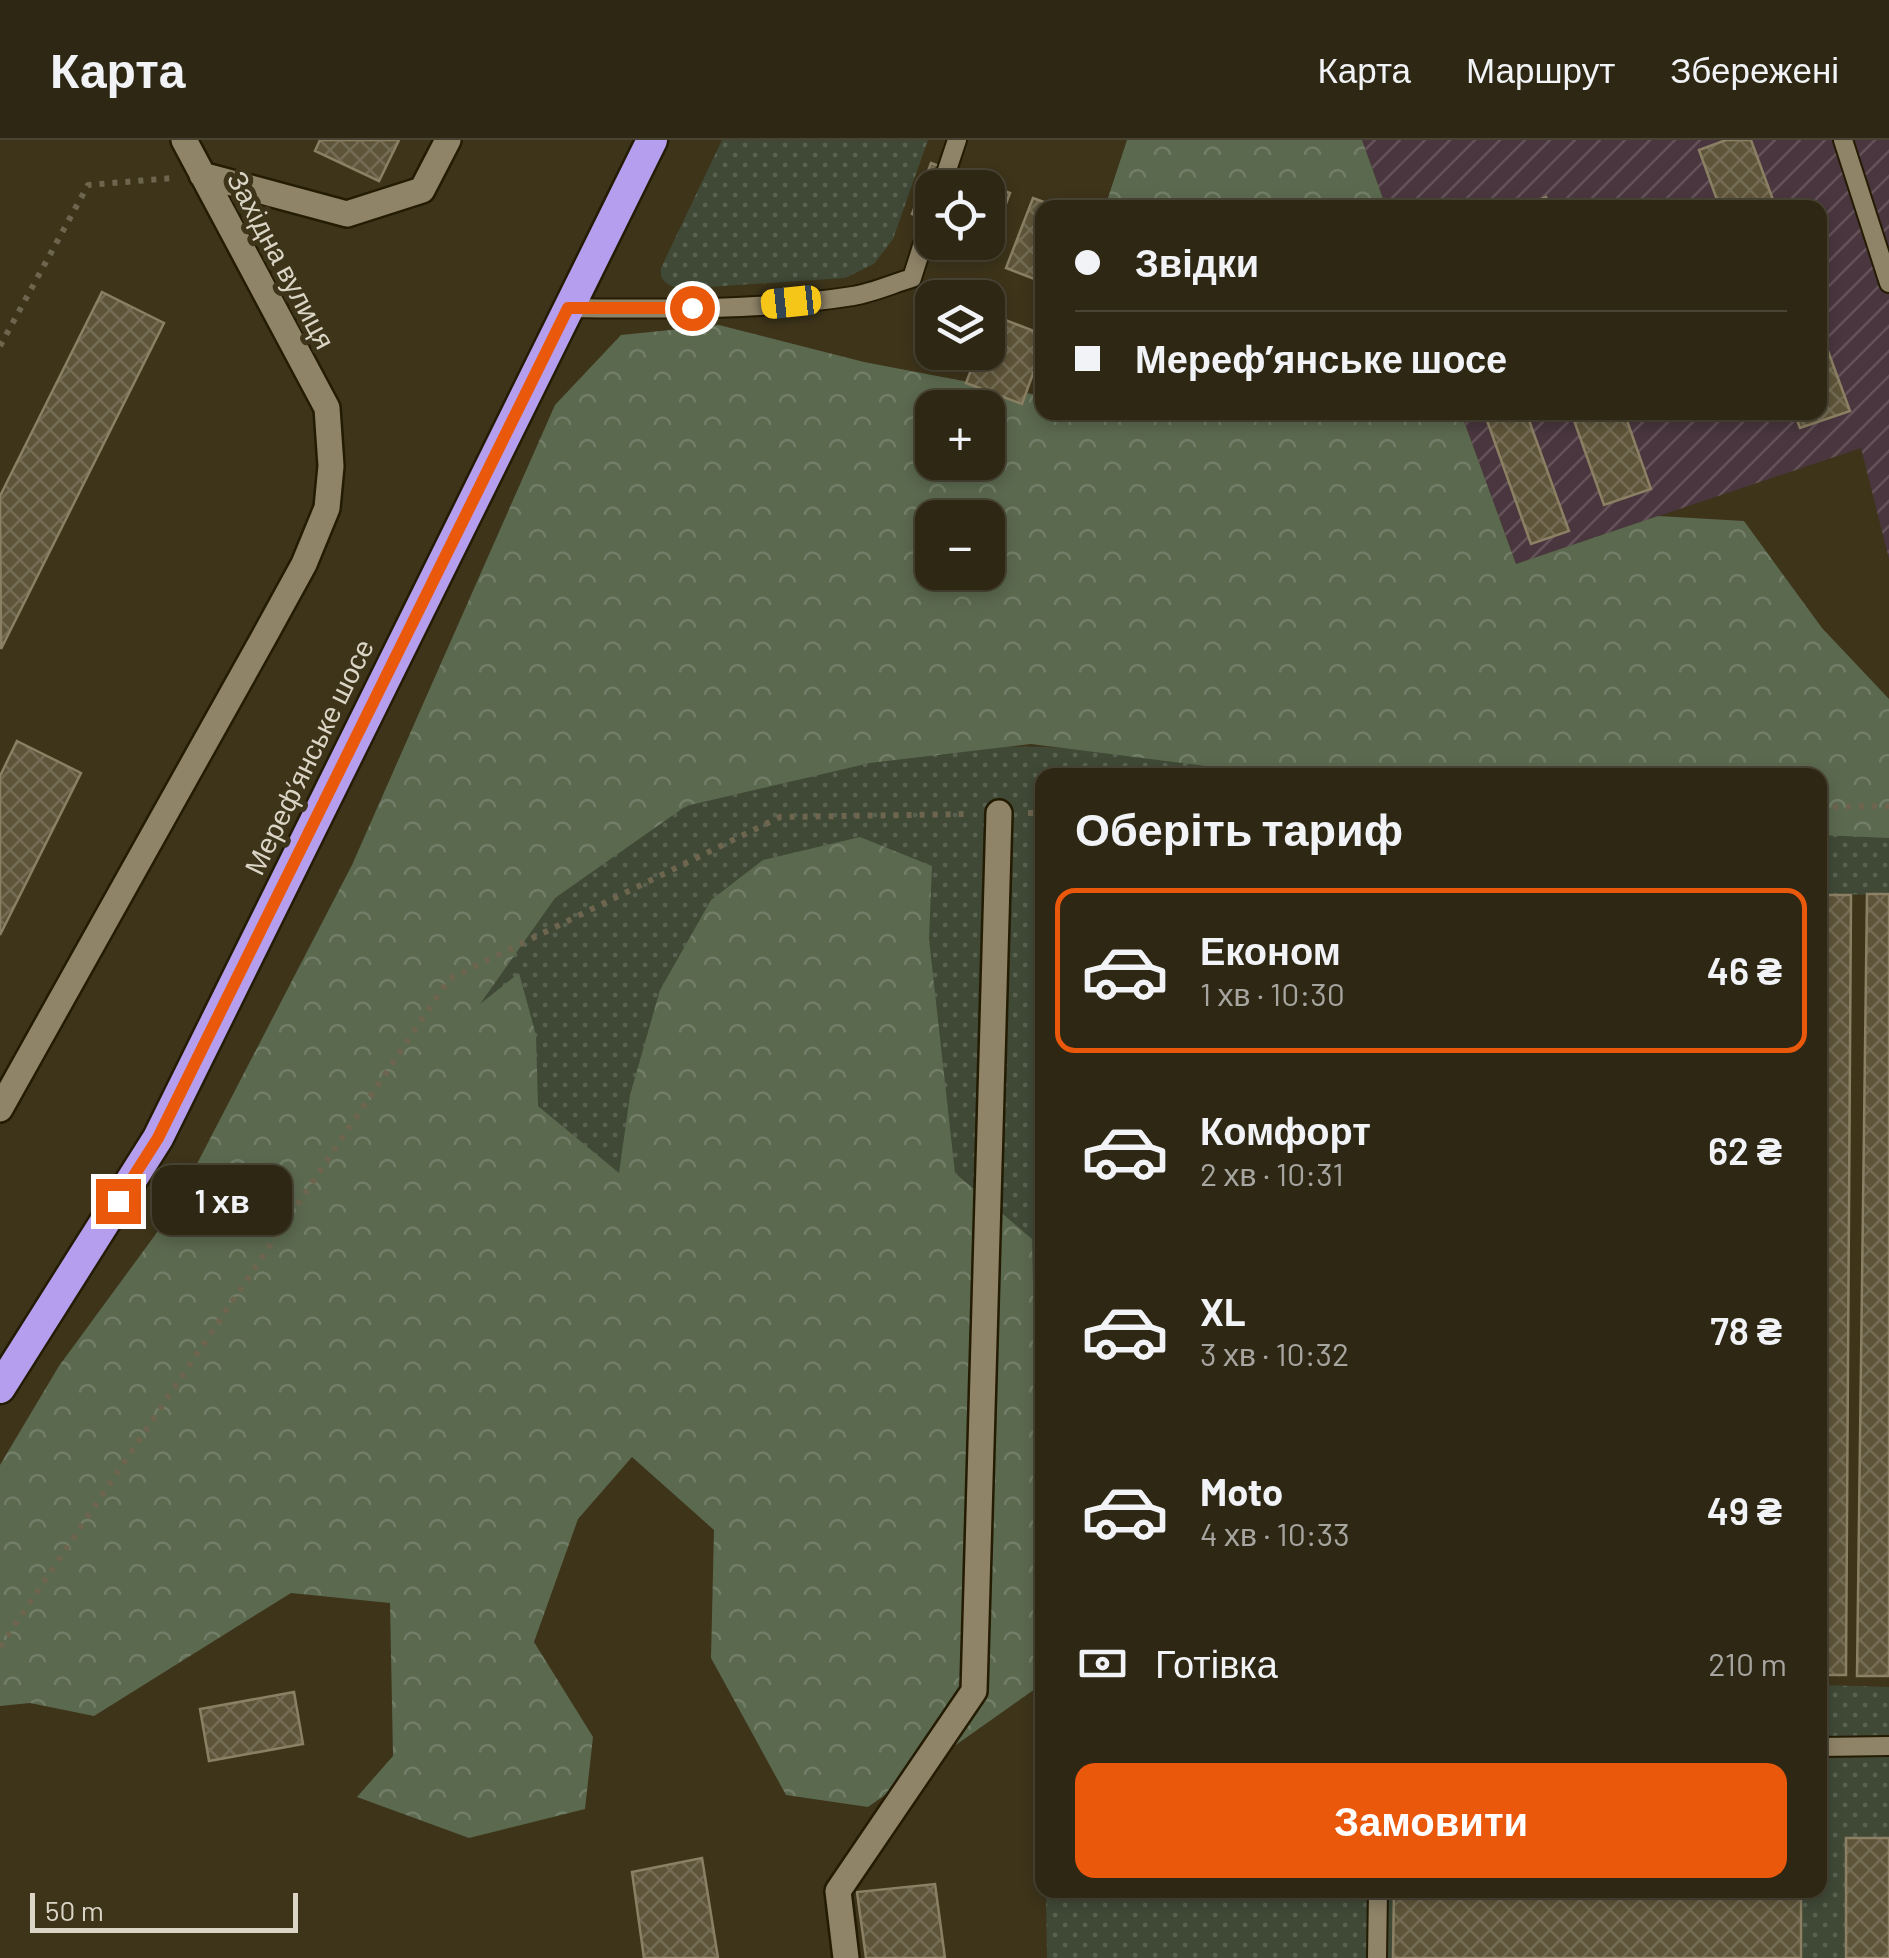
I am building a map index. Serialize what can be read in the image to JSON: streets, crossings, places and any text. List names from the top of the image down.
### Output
{
  "streets": {
    "highway": ["Мереф’янське шосе"],
    "street": ["Західна вулиця"]
  },
  "scale_bar": "50 m",
  "page": {
    "header": "Карта",
    "nav": ["Карта", "Маршрут", "Збережені"],
    "map_buttons": ["+", "−"],
    "banner": ["Звідки", "Мереф’янське шосе"],
    "heading": "Оберіть тариф",
    "list": [
      {
        "name": "Економ",
        "note": "1 хв · 10:30",
        "value": "46 ₴"
      },
      {
        "name": "Комфорт",
        "note": "2 хв · 10:31",
        "value": "62 ₴"
      },
      {
        "name": "XL",
        "note": "3 хв · 10:32",
        "value": "78 ₴"
      },
      {
        "name": "Moto",
        "note": "4 хв · 10:33",
        "value": "49 ₴"
      }
    ],
    "bubble": "1 хв",
    "pay": ["Готівка", "210 m"],
    "buttons": "Замовити",
    "scale": "50 m"
  }
}
